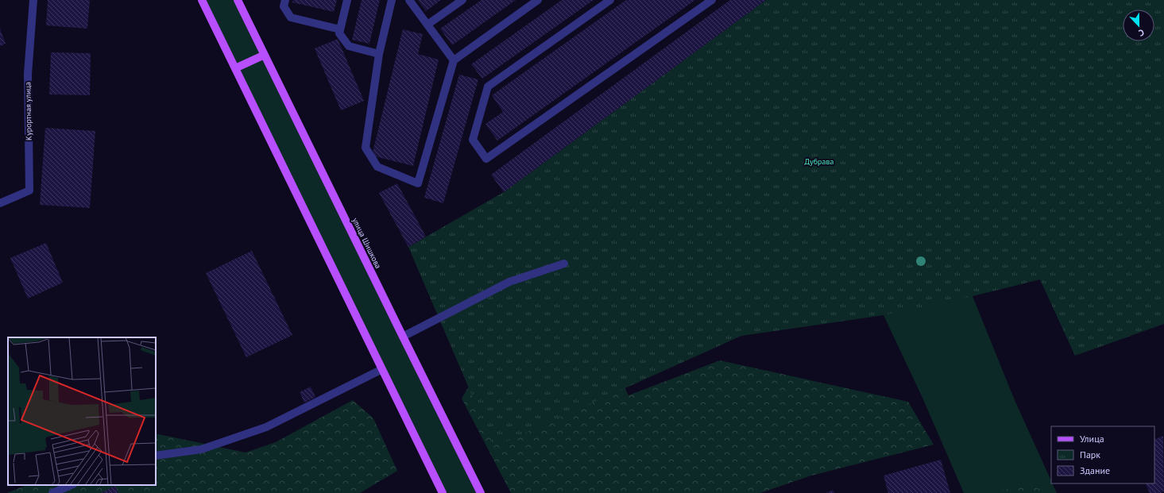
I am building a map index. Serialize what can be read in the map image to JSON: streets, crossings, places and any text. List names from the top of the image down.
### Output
{
  "streets": {
    "main road": ["улица Шишкова"],
    "street": ["Курортная улица"]
  },
  "parks": ["Дубрава"],
  "legend": ["Улица", "Парк", "Здание"],
  "north": "bottom"
}
